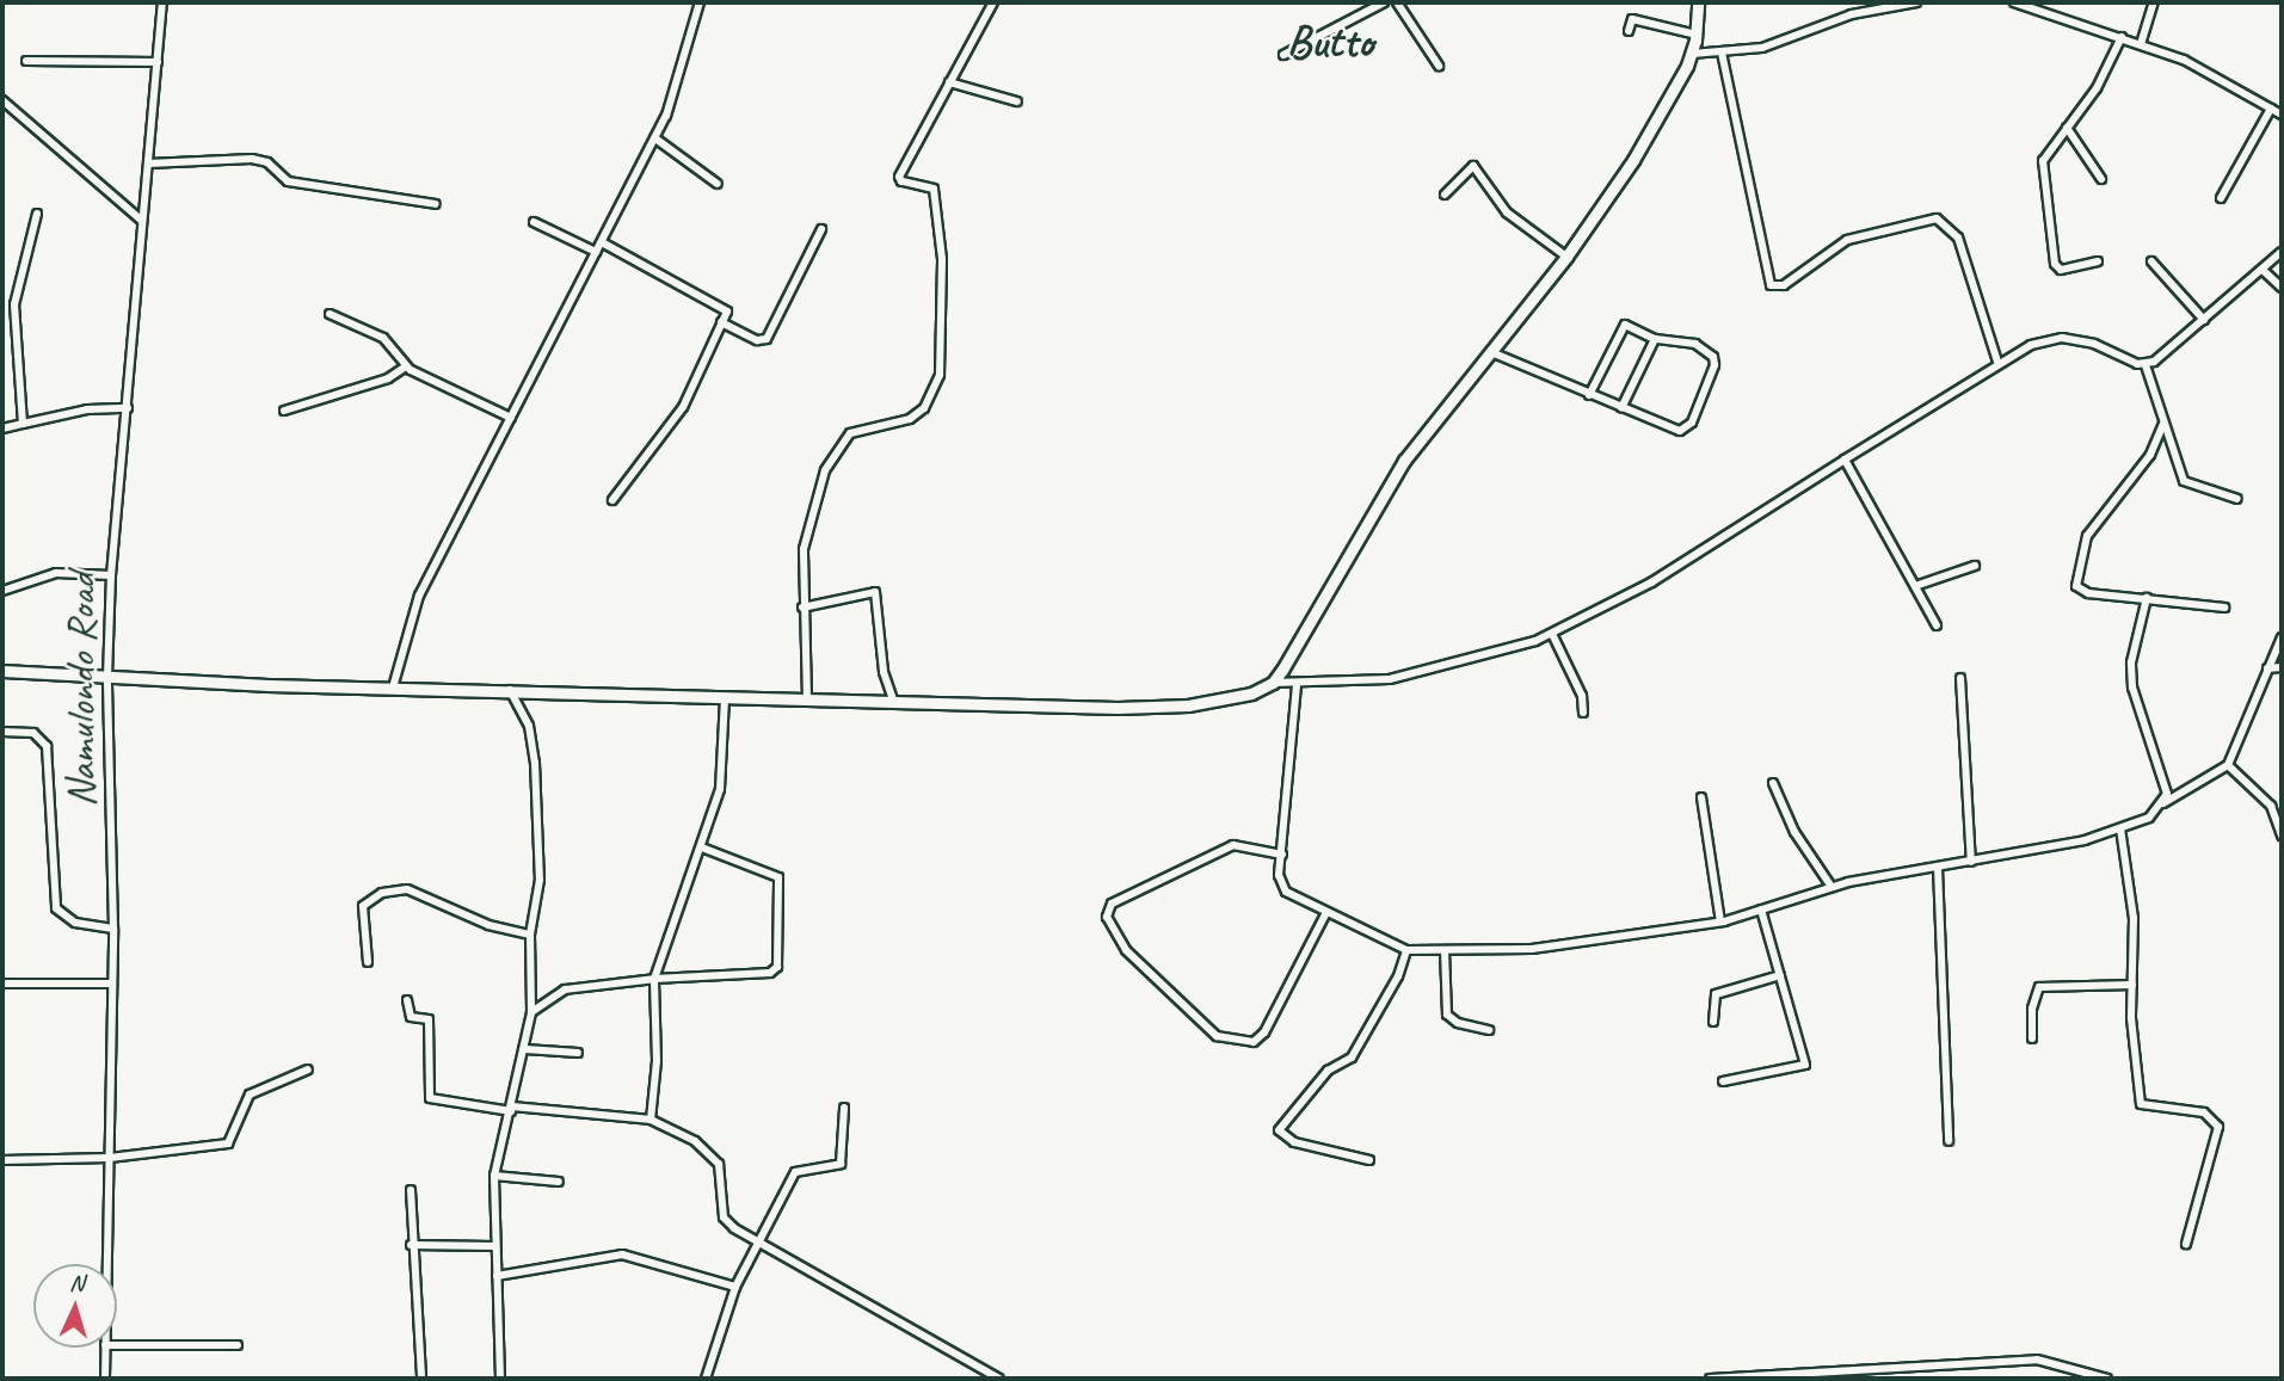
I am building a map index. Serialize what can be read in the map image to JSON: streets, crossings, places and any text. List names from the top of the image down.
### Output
{
  "streets": {
    "street": ["Namulondo Road"]
  },
  "districts": ["Butto"],
  "north": "top"
}
